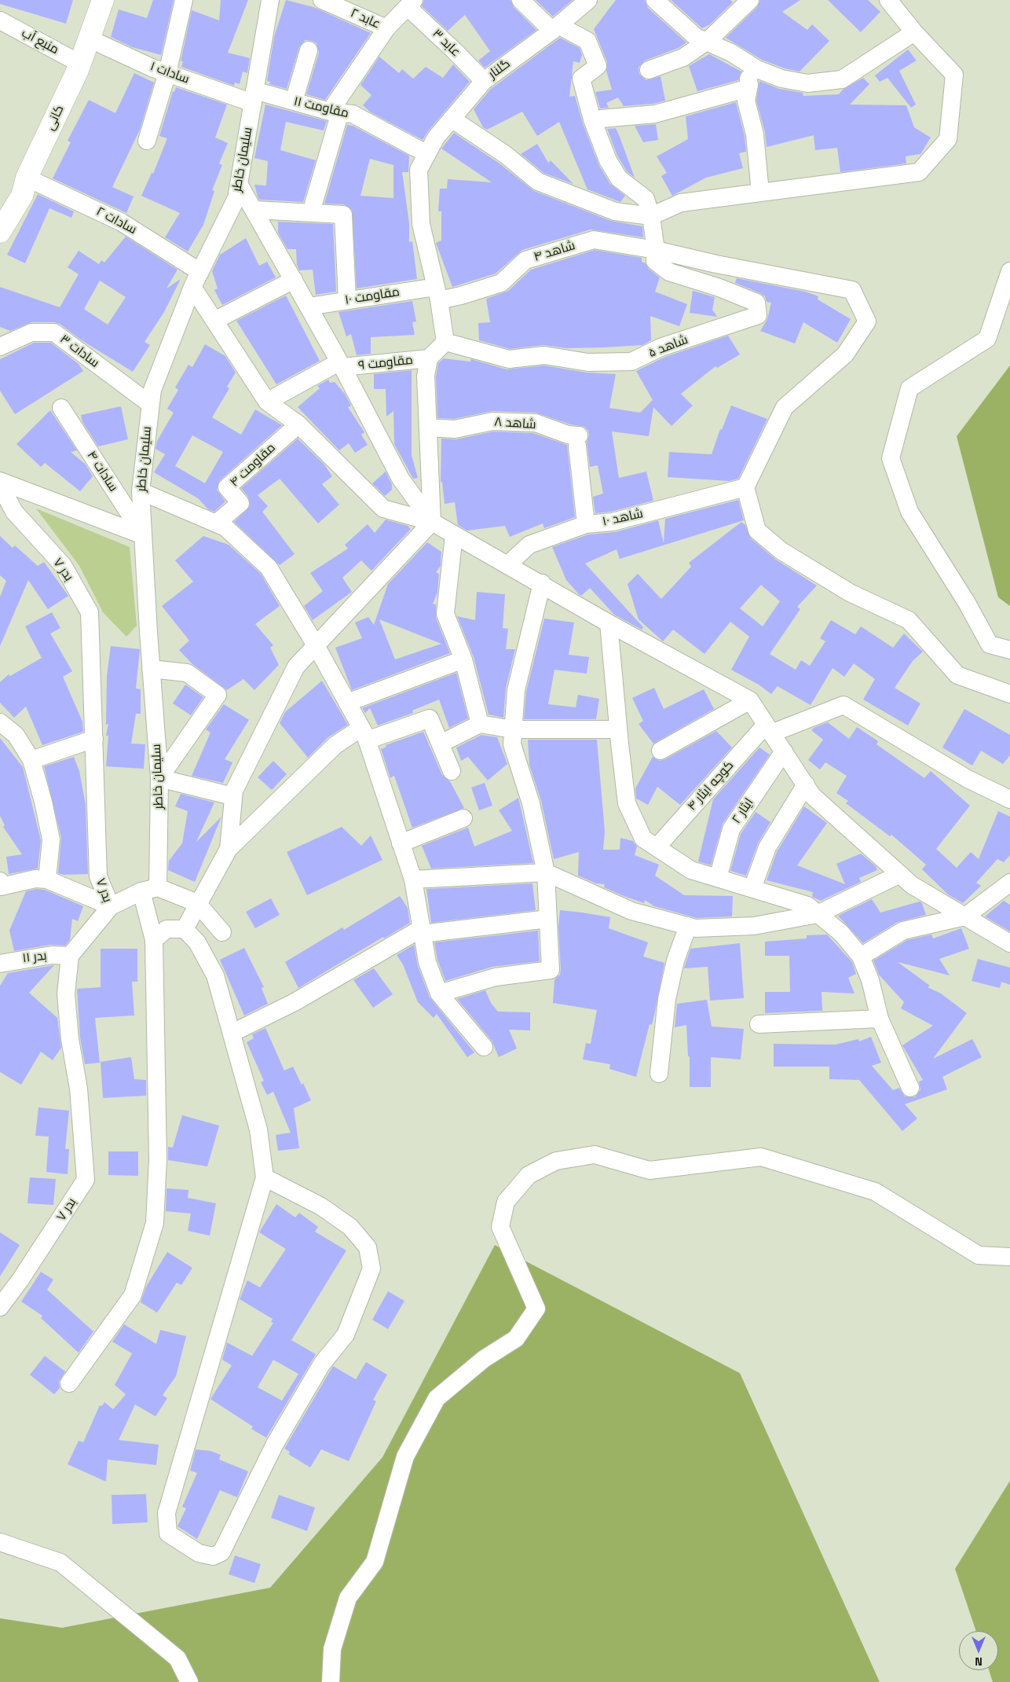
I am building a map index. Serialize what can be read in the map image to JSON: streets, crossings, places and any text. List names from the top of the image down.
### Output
{
  "streets": {
    "street": [
      "عابد ۲",
      "منبع آب",
      "عابد ۳",
      "گلنار",
      "سادات ۱",
      "مقاومت ۱۱",
      "کانی",
      "سلیمان خاطر",
      "سادات ۲",
      "شاهد ۴",
      "مقاومت ۱۰",
      "شاهد ۵",
      "سادات ۳",
      "مقاومت ۹",
      "شاهد ۸",
      "مقاومت ۴",
      "سادات ۴",
      "شاهد ۱۰",
      "بدر ۷",
      "کوچه ایثار ۴",
      "ایثار ۲",
      "بدر ۱۱"
    ]
  },
  "crossings": [
    ["منبع آب", "کانی"],
    ["عابد ۳", "گلنار"],
    ["گلنار", "مقاومت ۱۱"],
    ["گلنار", "شاهد ۴"],
    ["گلنار", "مقاومت ۱۰"],
    ["گلنار", "شاهد ۵"],
    ["سادات ۱", "مقاومت ۱۱"],
    ["سادات ۱", "کانی"],
    ["سادات ۱", "سلیمان خاطر"],
    ["مقاومت ۱۱", "سلیمان خاطر"],
    ["کانی", "سادات ۲"],
    ["سلیمان خاطر", "سادات ۲"],
    ["سلیمان خاطر", "سادات ۳"],
    ["سلیمان خاطر", "سادات ۴"],
    ["شاهد ۴", "مقاومت ۱۰"],
    ["شاهد ۴", "شاهد ۵"],
    ["شاهد ۴", "شاهد ۱۰"],
    ["شاهد ۸", "شاهد ۱۰"],
    ["بدر ۷", "بدر ۱۱"]
  ],
  "north": "bottom"
}
